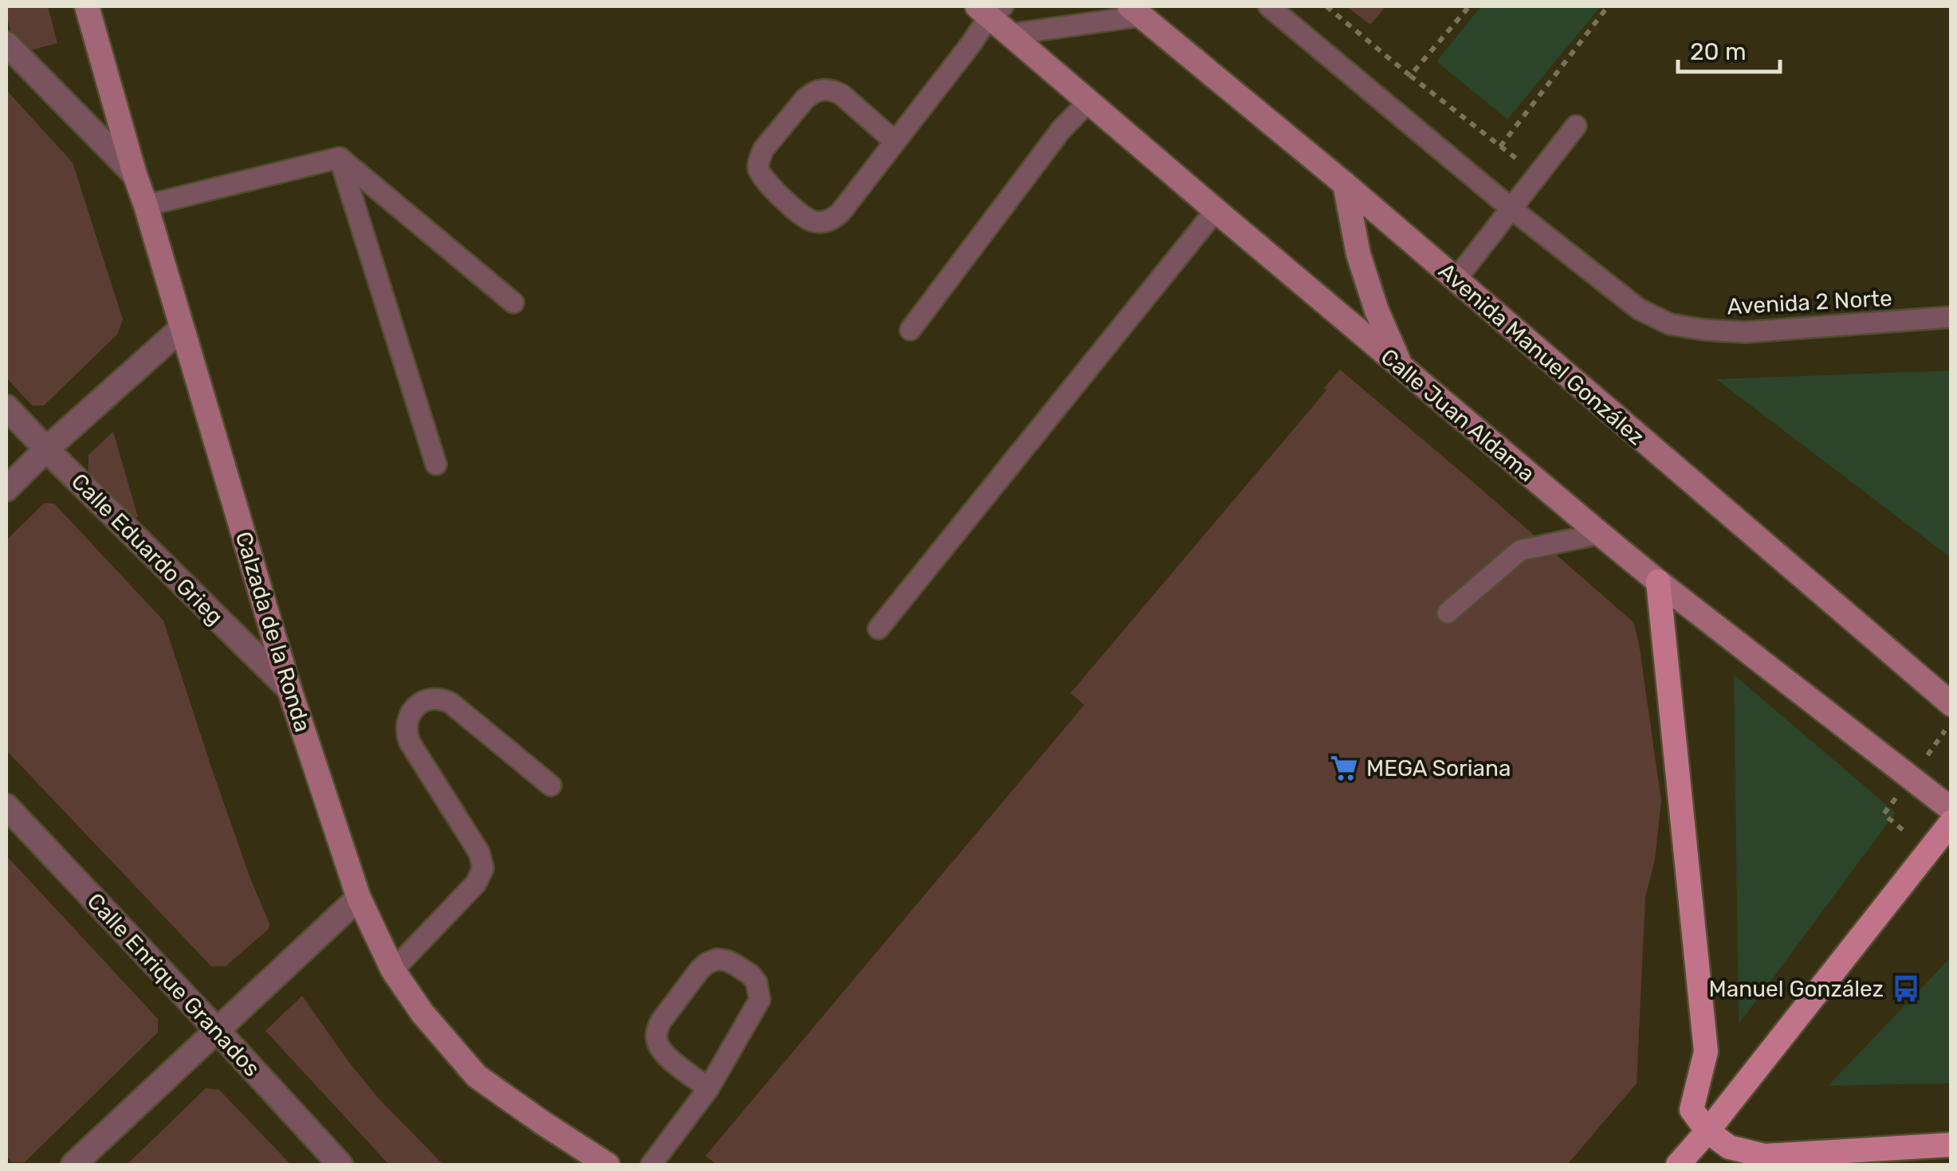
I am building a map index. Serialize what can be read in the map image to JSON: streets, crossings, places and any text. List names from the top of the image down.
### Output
{
  "streets": {
    "street": [
      "Avenida Manuel González",
      "Calle Juan Aldama",
      "Calle Eduardo Grieg",
      "Calzada de la Ronda",
      "Calle Enrique Granados"
    ],
    "lane": ["Avenida 2 Norte"]
  },
  "crossings": [
    ["Calle Eduardo Grieg", "Calzada de la Ronda"]
  ],
  "places": {
    "supermarket": ["MEGA Soriana"],
    "bus stop": ["Manuel González"]
  },
  "scale_bar": "20 m"
}
